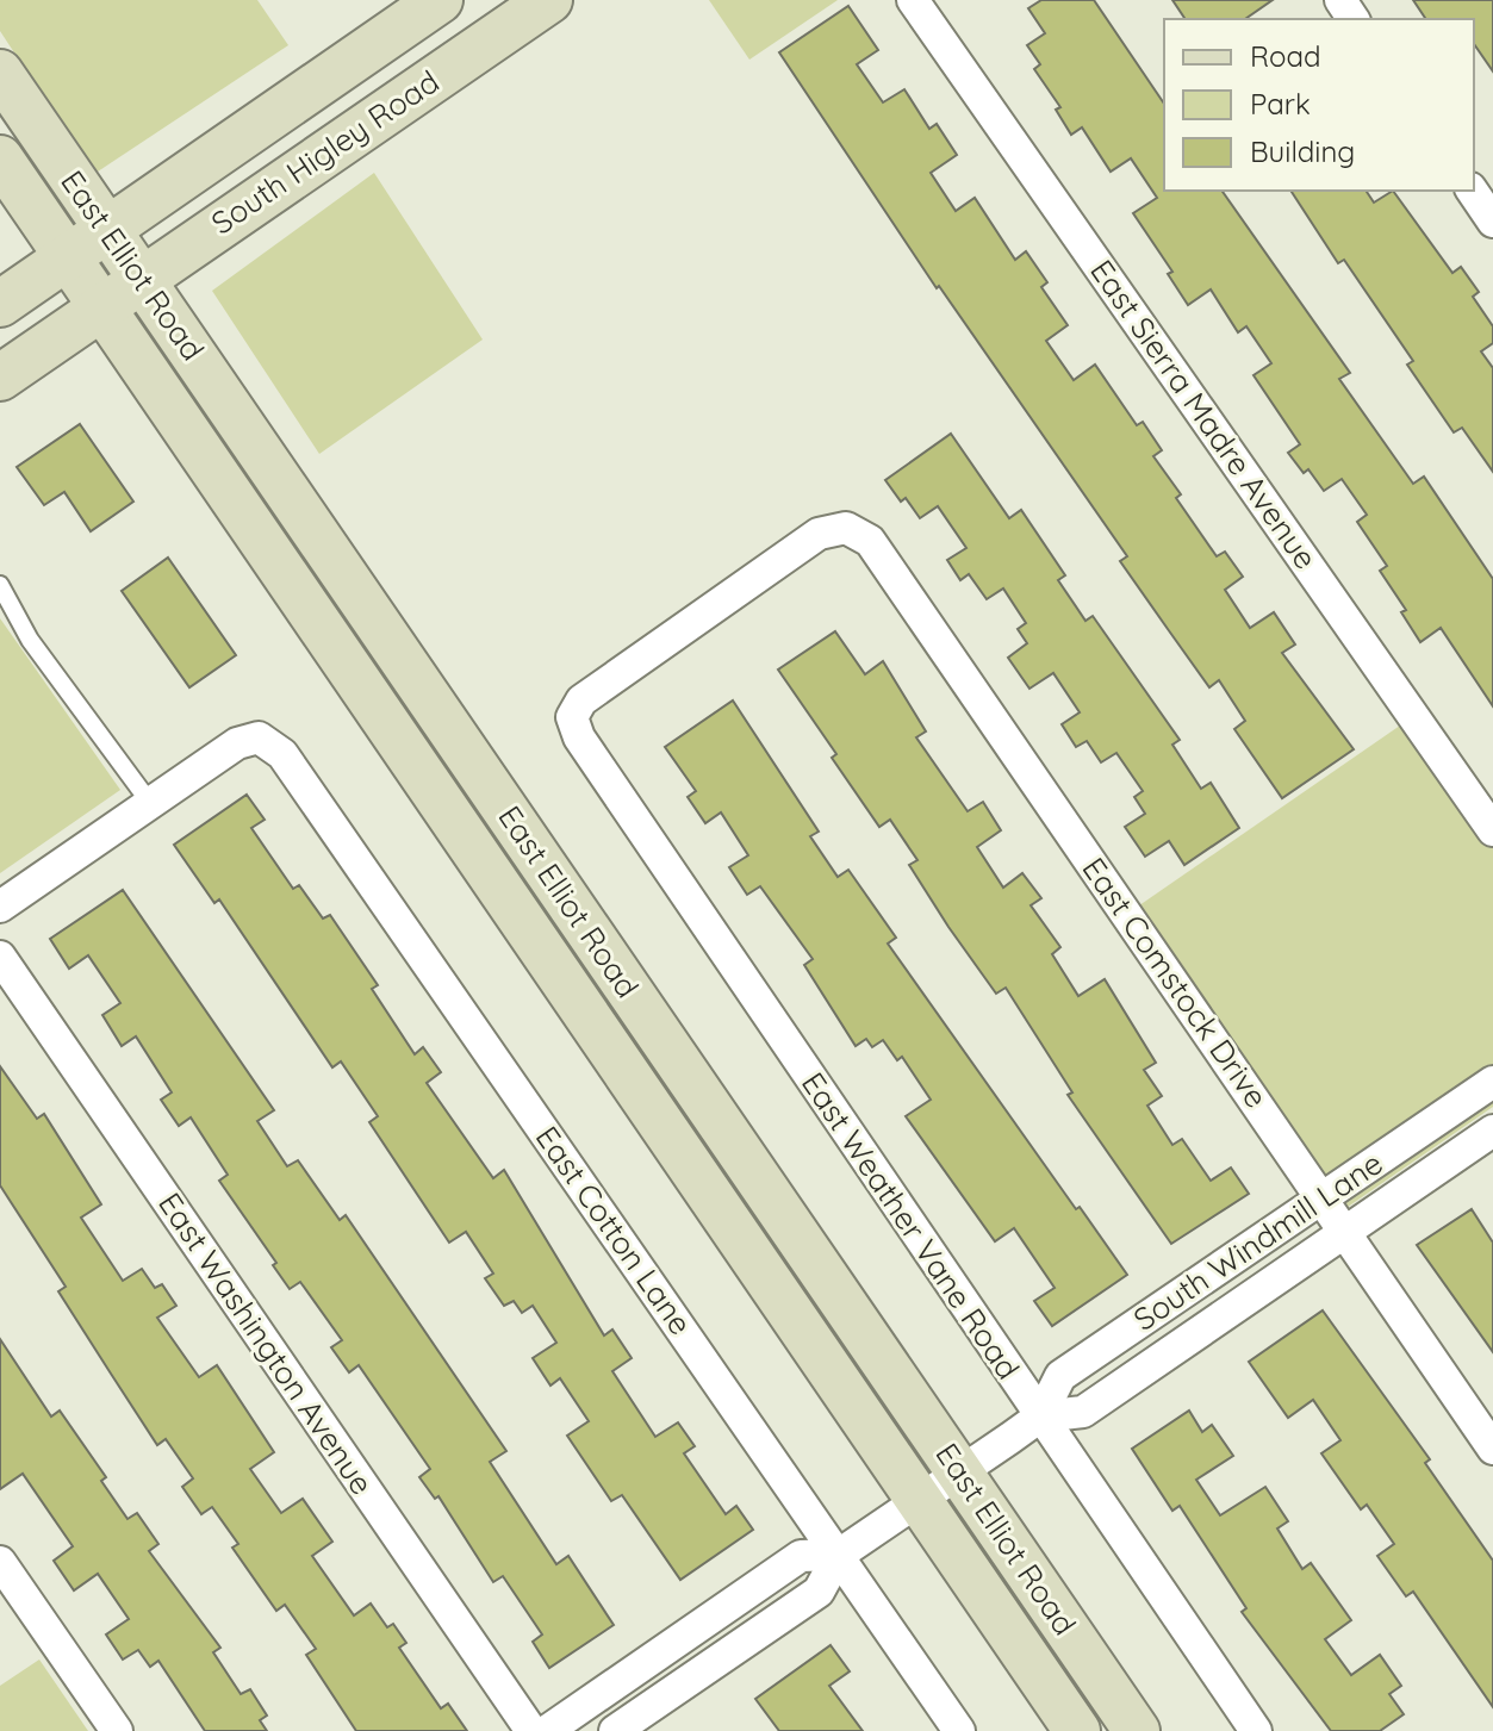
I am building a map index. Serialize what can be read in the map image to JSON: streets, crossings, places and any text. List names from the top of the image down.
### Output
{
  "streets": {
    "main road": ["South Higley Road", "East Elliot Road"],
    "street": [
      "East Sierra Madre Avenue",
      "East Comstock Drive",
      "East Weather Vane Road",
      "East Cotton Lane",
      "South Windmill Lane",
      "East Washington Avenue"
    ]
  },
  "crossings": [
    ["South Higley Road", "East Elliot Road"],
    ["East Elliot Road", "South Windmill Lane"],
    ["East Comstock Drive", "East Weather Vane Road"],
    ["East Comstock Drive", "South Windmill Lane"],
    ["East Weather Vane Road", "South Windmill Lane"],
    ["East Cotton Lane", "South Windmill Lane"]
  ],
  "legend": ["Road", "Park", "Building"]
}
